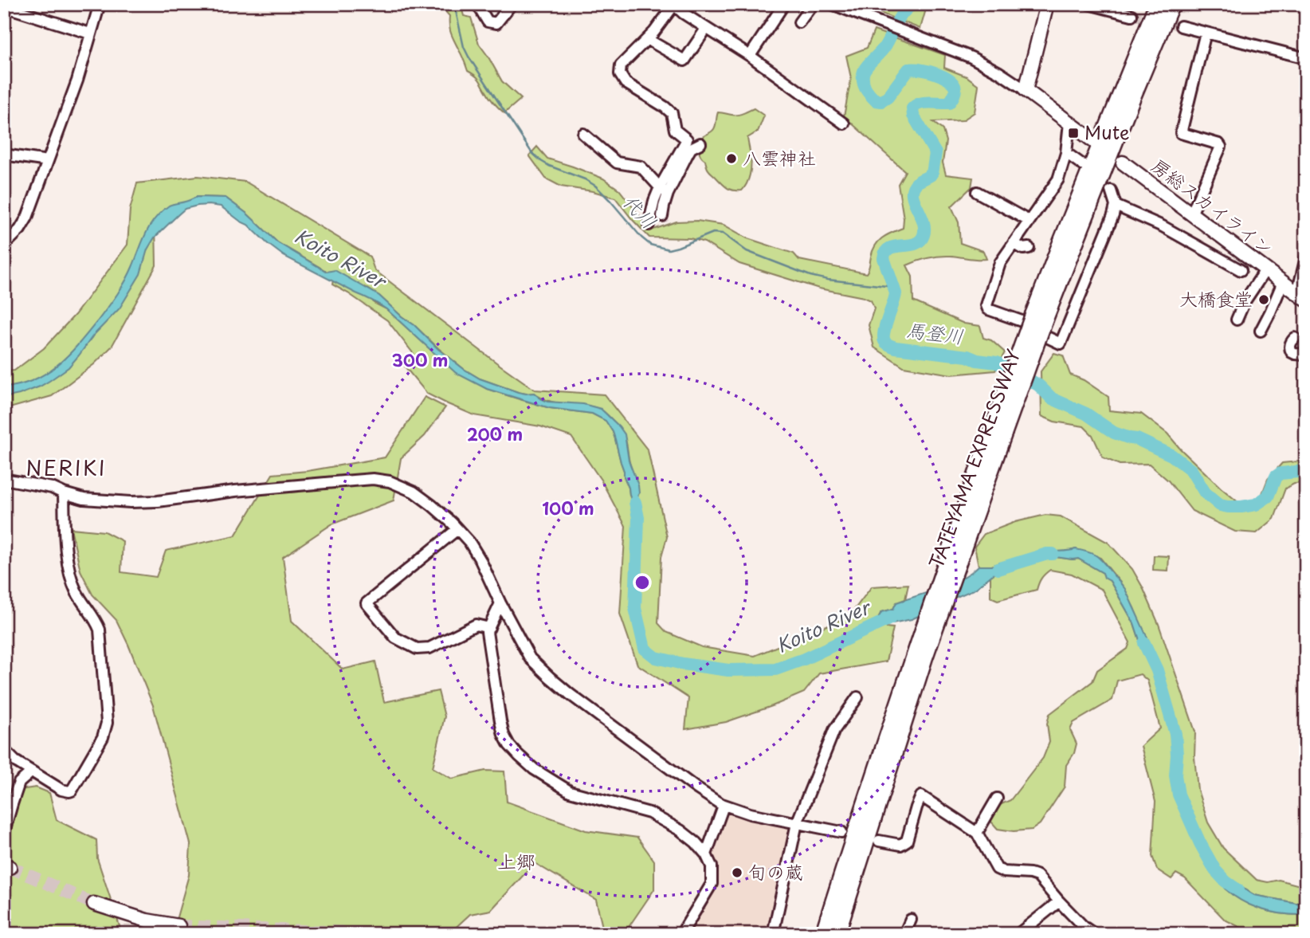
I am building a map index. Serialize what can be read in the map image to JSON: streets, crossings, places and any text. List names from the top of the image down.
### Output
{
  "streets": {
    "highway": ["TATEYAMA EXPRESSWAY"],
    "main road": ["房総スカイライン"]
  },
  "districts": ["NERIKI", "上郷"],
  "water": ["代川", "Koito River", "馬登川"],
  "places": {
    "transit": ["Mute"],
    "other": ["八雲神社", "大橋食堂", "旬の蔵"]
  },
  "rings": ["300 m", "200 m", "100 m"]
}
